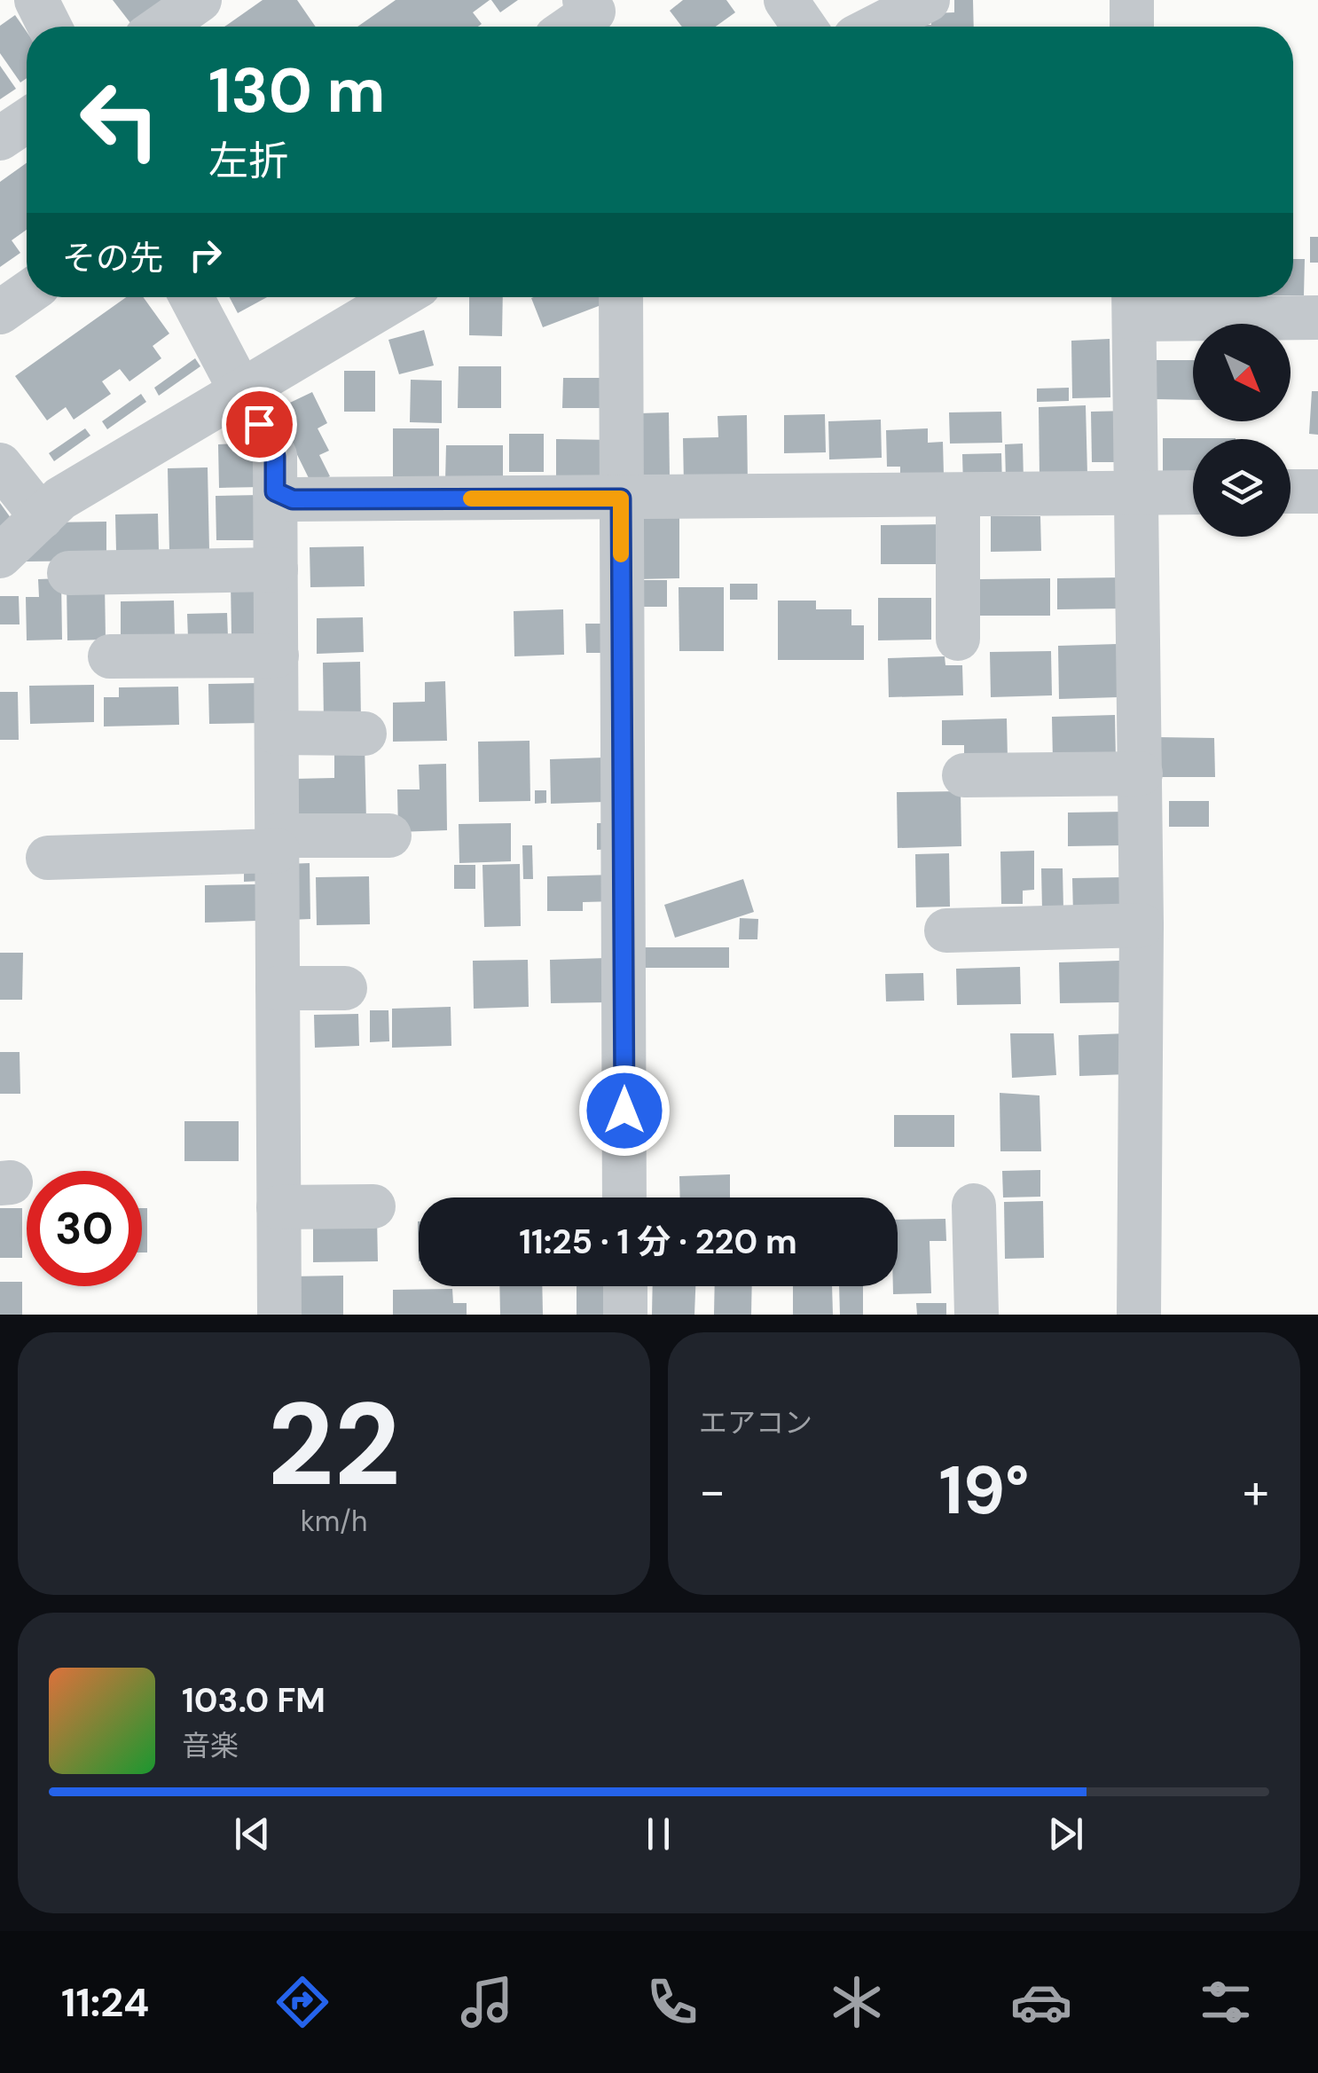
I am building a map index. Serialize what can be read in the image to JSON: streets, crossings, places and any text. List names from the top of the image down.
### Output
{
  "north": "bottom right",
  "page": {
    "turn": ["130 m", "左折"],
    "then": "その先",
    "limit": "30",
    "trip": "11:25 · 1 分 · 220 m",
    "tile": [
      ["22", "km/h"],
      "エアコン"
    ],
    "heat": ["−", "19°", "+"],
    "song": ["103.0 FM", "音楽"],
    "tabs": "11:24"
  }
}
